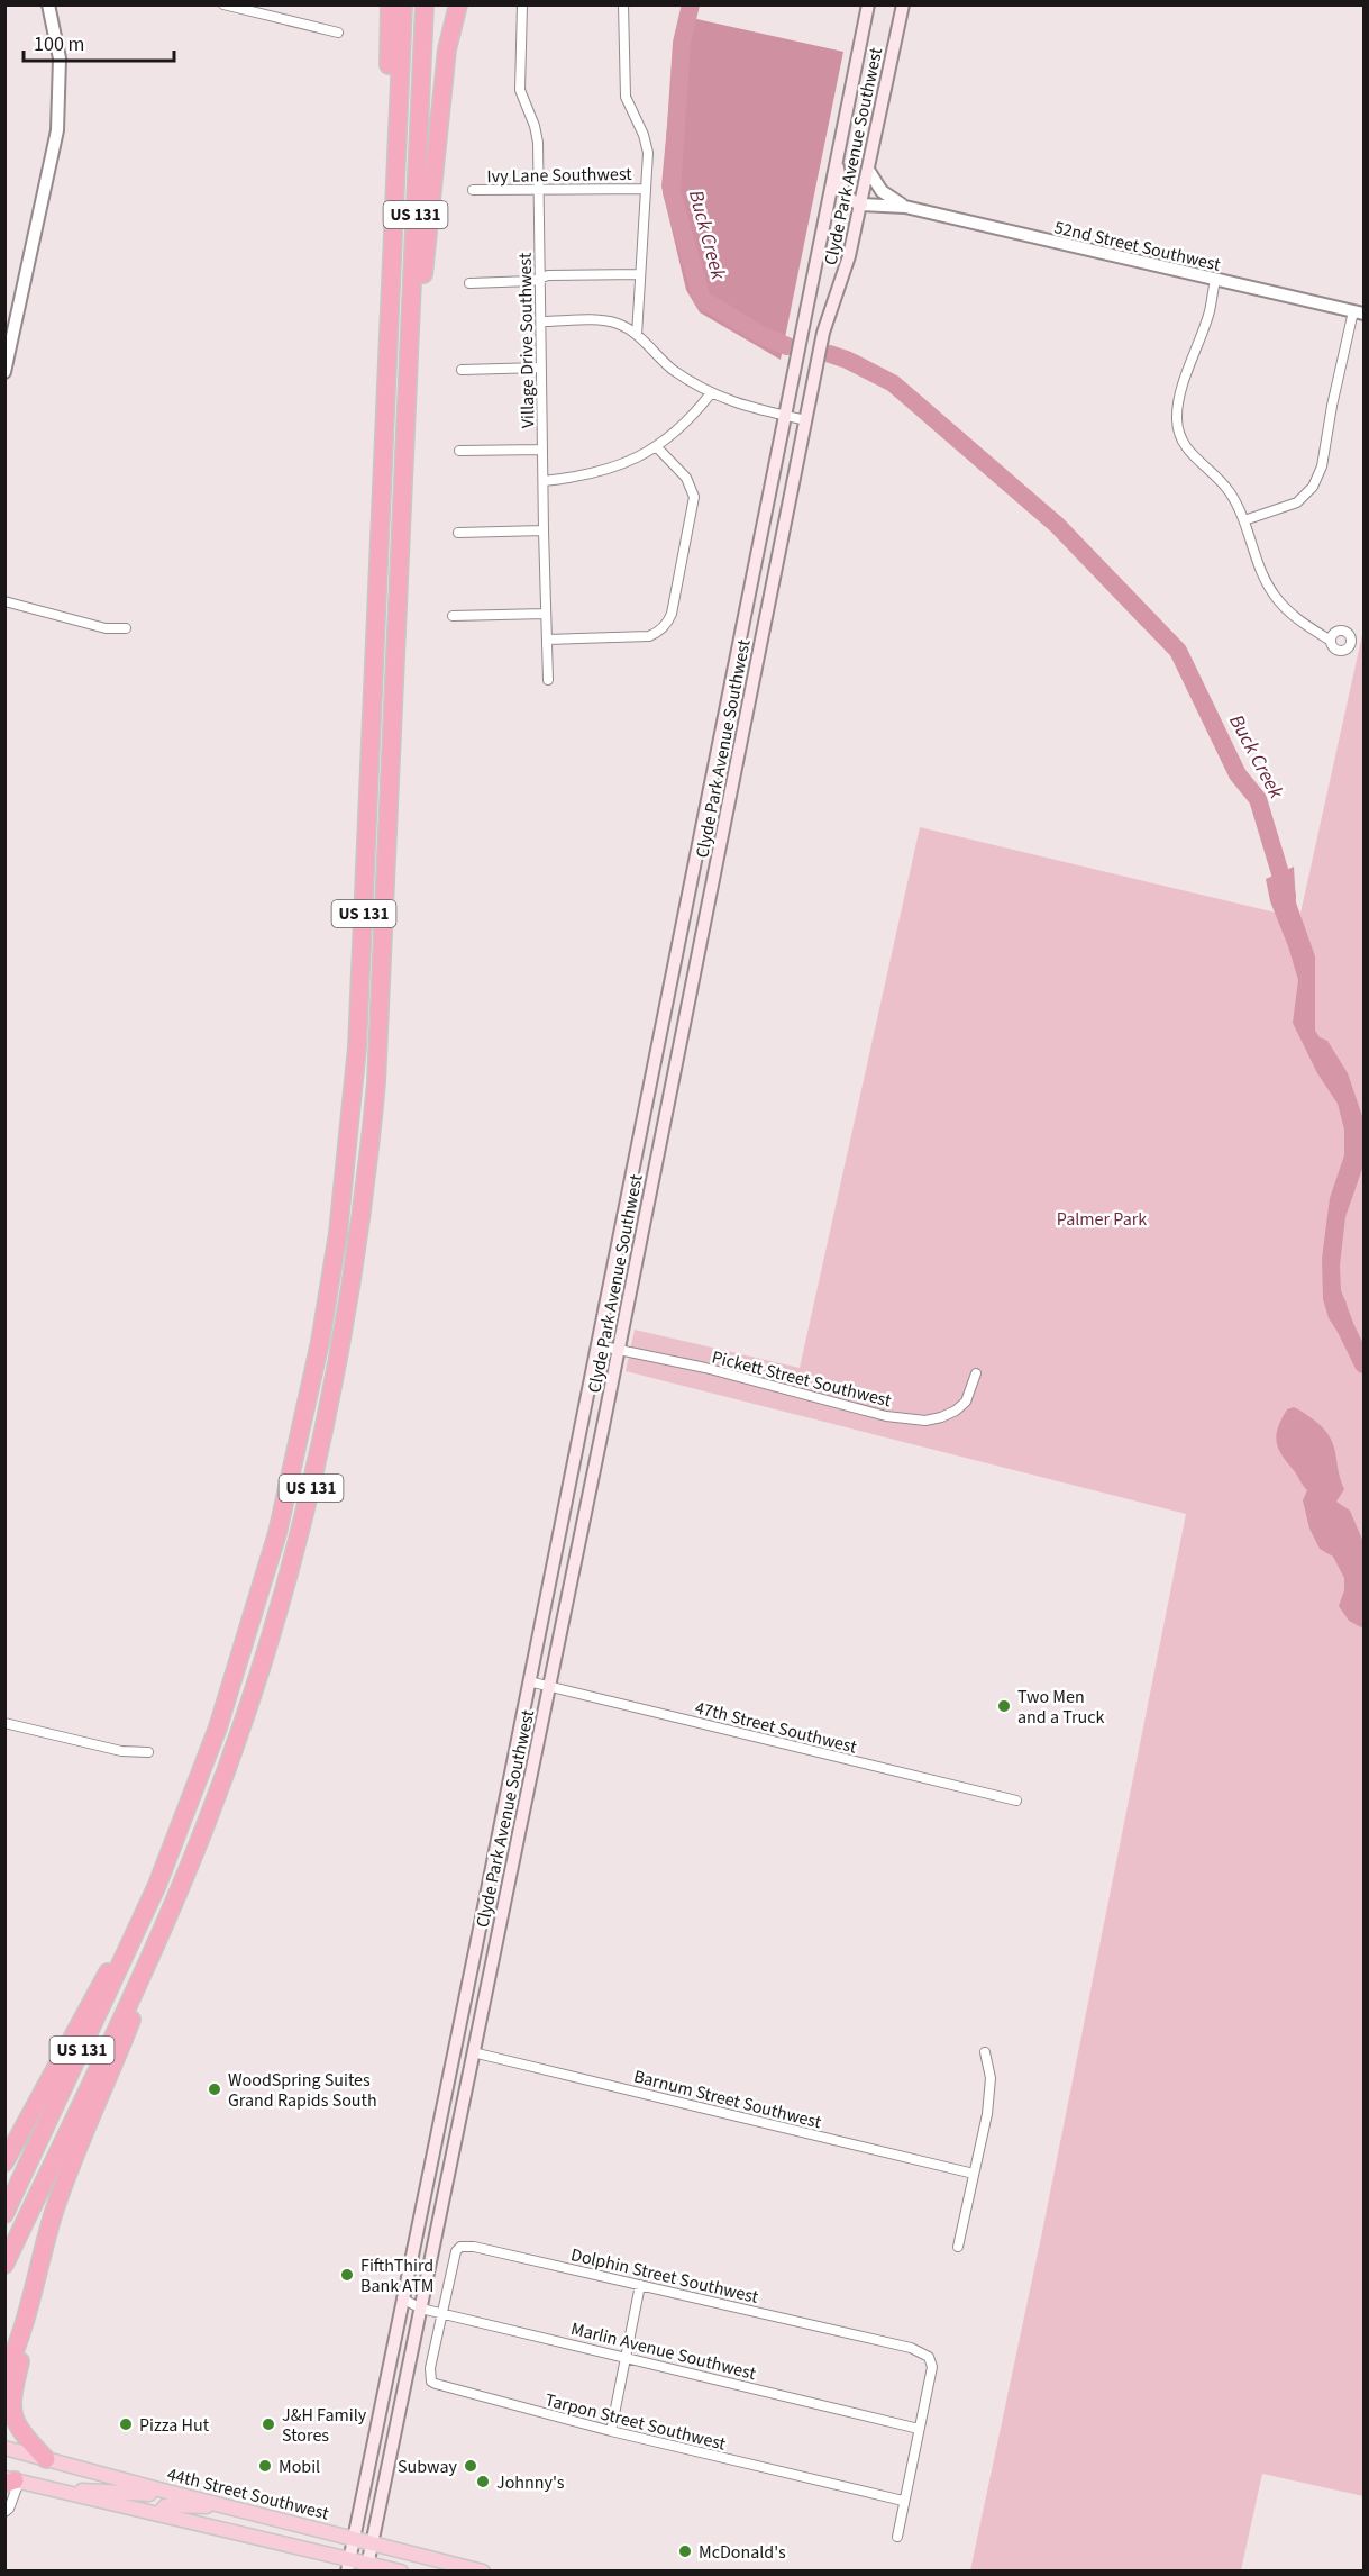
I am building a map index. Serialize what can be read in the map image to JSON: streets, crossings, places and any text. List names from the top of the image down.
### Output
{
  "streets": {
    "highway": ["US 131"],
    "main road": ["Clyde Park Avenue Southwest", "44th Street Southwest"],
    "street": [
      "Ivy Lane Southwest",
      "52nd Street Southwest",
      "Village Drive Southwest",
      "Pickett Street Southwest",
      "47th Street Southwest",
      "Barnum Street Southwest",
      "Dolphin Street Southwest",
      "Marlin Avenue Southwest",
      "Tarpon Street Southwest"
    ]
  },
  "crossings": [
    ["Clyde Park Avenue Southwest", "52nd Street Southwest"],
    ["Clyde Park Avenue Southwest", "Pickett Street Southwest"],
    ["Clyde Park Avenue Southwest", "47th Street Southwest"],
    ["Clyde Park Avenue Southwest", "Barnum Street Southwest"],
    ["Clyde Park Avenue Southwest", "Marlin Avenue Southwest"],
    ["Clyde Park Avenue Southwest", "44th Street Southwest"],
    ["Ivy Lane Southwest", "Village Drive Southwest"],
    ["Dolphin Street Southwest", "Marlin Avenue Southwest"],
    ["Dolphin Street Southwest", "Tarpon Street Southwest"],
    ["Marlin Avenue Southwest", "Tarpon Street Southwest"]
  ],
  "water": ["Buck Creek"],
  "parks": ["Palmer Park"],
  "places": [
    "Two Men and a Truck",
    "WoodSpring Suites Grand Rapids South",
    "FifthThird Bank ATM",
    "Pizza Hut",
    "J&H Family Stores",
    "Mobil",
    "Subway",
    "Johnny's",
    "McDonald's"
  ],
  "scale_bar": "100 m"
}
